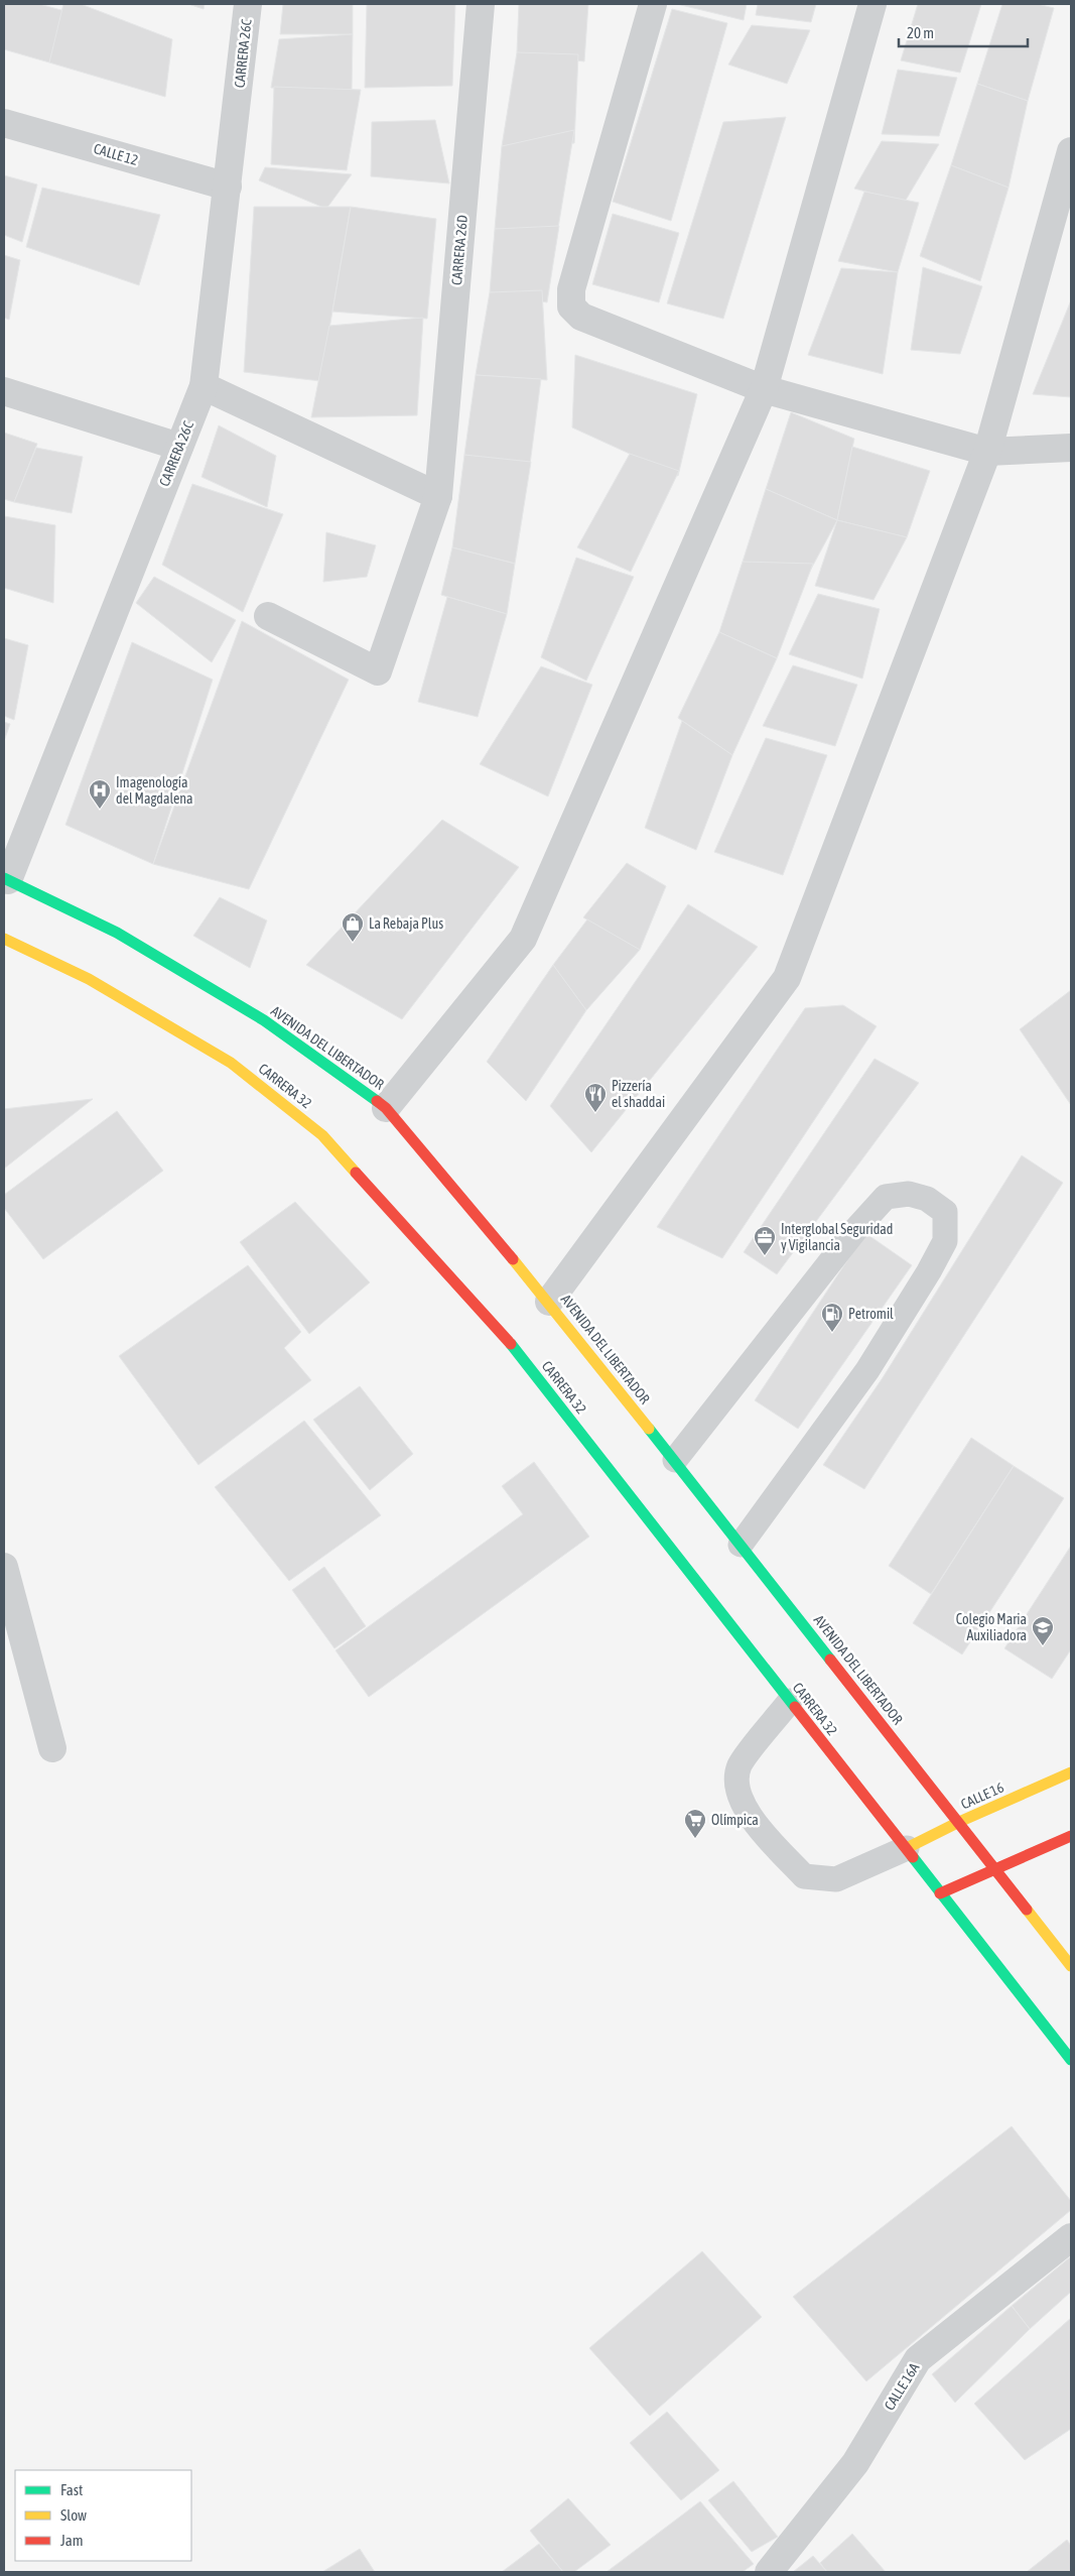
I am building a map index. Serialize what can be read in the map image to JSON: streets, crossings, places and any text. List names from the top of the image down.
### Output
{
  "streets": {
    "main road": ["AVENIDA DEL LIBERTADOR", "CARRERA 32", "CALLE 16"],
    "street": [
      "CARRERA 26C",
      "CALLE 12",
      "CARRERA 26D",
      "CALLE 16A"
    ]
  },
  "crossings": [
    ["CARRERA 26C", "CALLE 12"],
    ["CARRERA 26C", "AVENIDA DEL LIBERTADOR"],
    ["AVENIDA DEL LIBERTADOR", "CALLE 16"],
    ["CARRERA 32", "CALLE 16"]
  ],
  "places": {
    "hospital": ["Imagenología del Magdalena"],
    "shop": ["La Rebaja Plus"],
    "restaurant": ["Pizzería el shaddai"],
    "office": ["Interglobal Seguridad y Vigilancia"],
    "fuel station": ["Petromil"],
    "school or university": ["Colegio Maria Auxiliadora"],
    "supermarket": ["Olímpica"]
  },
  "legend": ["Fast", "Slow", "Jam"],
  "scale_bar": "20 m"
}
